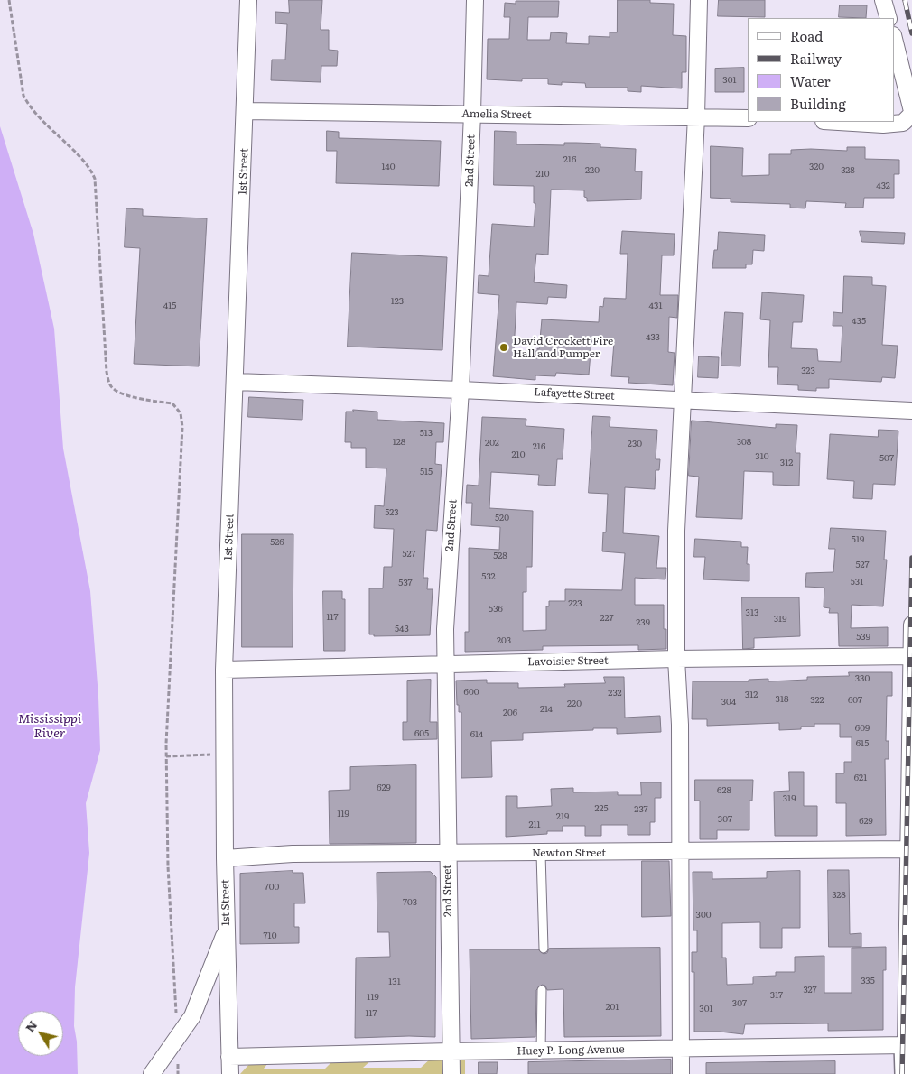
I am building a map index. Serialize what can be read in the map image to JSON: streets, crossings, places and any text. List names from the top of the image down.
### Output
{
  "streets": {
    "street": [
      "Amelia Street",
      "2nd Street",
      "1st Street",
      "Lafayette Street",
      "Lavoisier Street",
      "Newton Street",
      "Huey P. Long Avenue"
    ]
  },
  "crossings": [
    ["Amelia Street", "2nd Street"],
    ["Amelia Street", "1st Street"],
    ["2nd Street", "Lafayette Street"],
    ["2nd Street", "Lavoisier Street"],
    ["2nd Street", "Newton Street"],
    ["2nd Street", "Huey P. Long Avenue"],
    ["1st Street", "Lafayette Street"],
    ["1st Street", "Lavoisier Street"],
    ["1st Street", "Newton Street"],
    ["1st Street", "Huey P. Long Avenue"]
  ],
  "water": ["Mississippi River"],
  "places": ["David Crockett Fire Hall and Pumper"],
  "house_numbers": [
    "301",
    "216",
    "140",
    "320",
    "220",
    "328",
    "210",
    "432",
    "123",
    "415",
    "431",
    "435",
    "433",
    "323",
    "513",
    "128",
    "308",
    "202",
    "230",
    "216",
    "210",
    "310",
    "507",
    "312",
    "515",
    "523",
    "520",
    "519",
    "526",
    "527",
    "528",
    "527",
    "532",
    "531",
    "537",
    "223",
    "536",
    "313",
    "117",
    "227",
    "319",
    "239",
    "543",
    "539",
    "203",
    "330",
    "600",
    "232",
    "312",
    "318",
    "322",
    "607",
    "304",
    "220",
    "214",
    "206",
    "609",
    "605",
    "614",
    "615",
    "621",
    "629",
    "628",
    "319",
    "225",
    "237",
    "119",
    "219",
    "307",
    "629",
    "211",
    "700",
    "328",
    "703",
    "300",
    "710",
    "335",
    "131",
    "327",
    "317",
    "119",
    "307",
    "201",
    "301",
    "117"
  ],
  "legend": [
    "Road",
    "Railway",
    "Water",
    "Building"
  ],
  "north": "top left"
}
